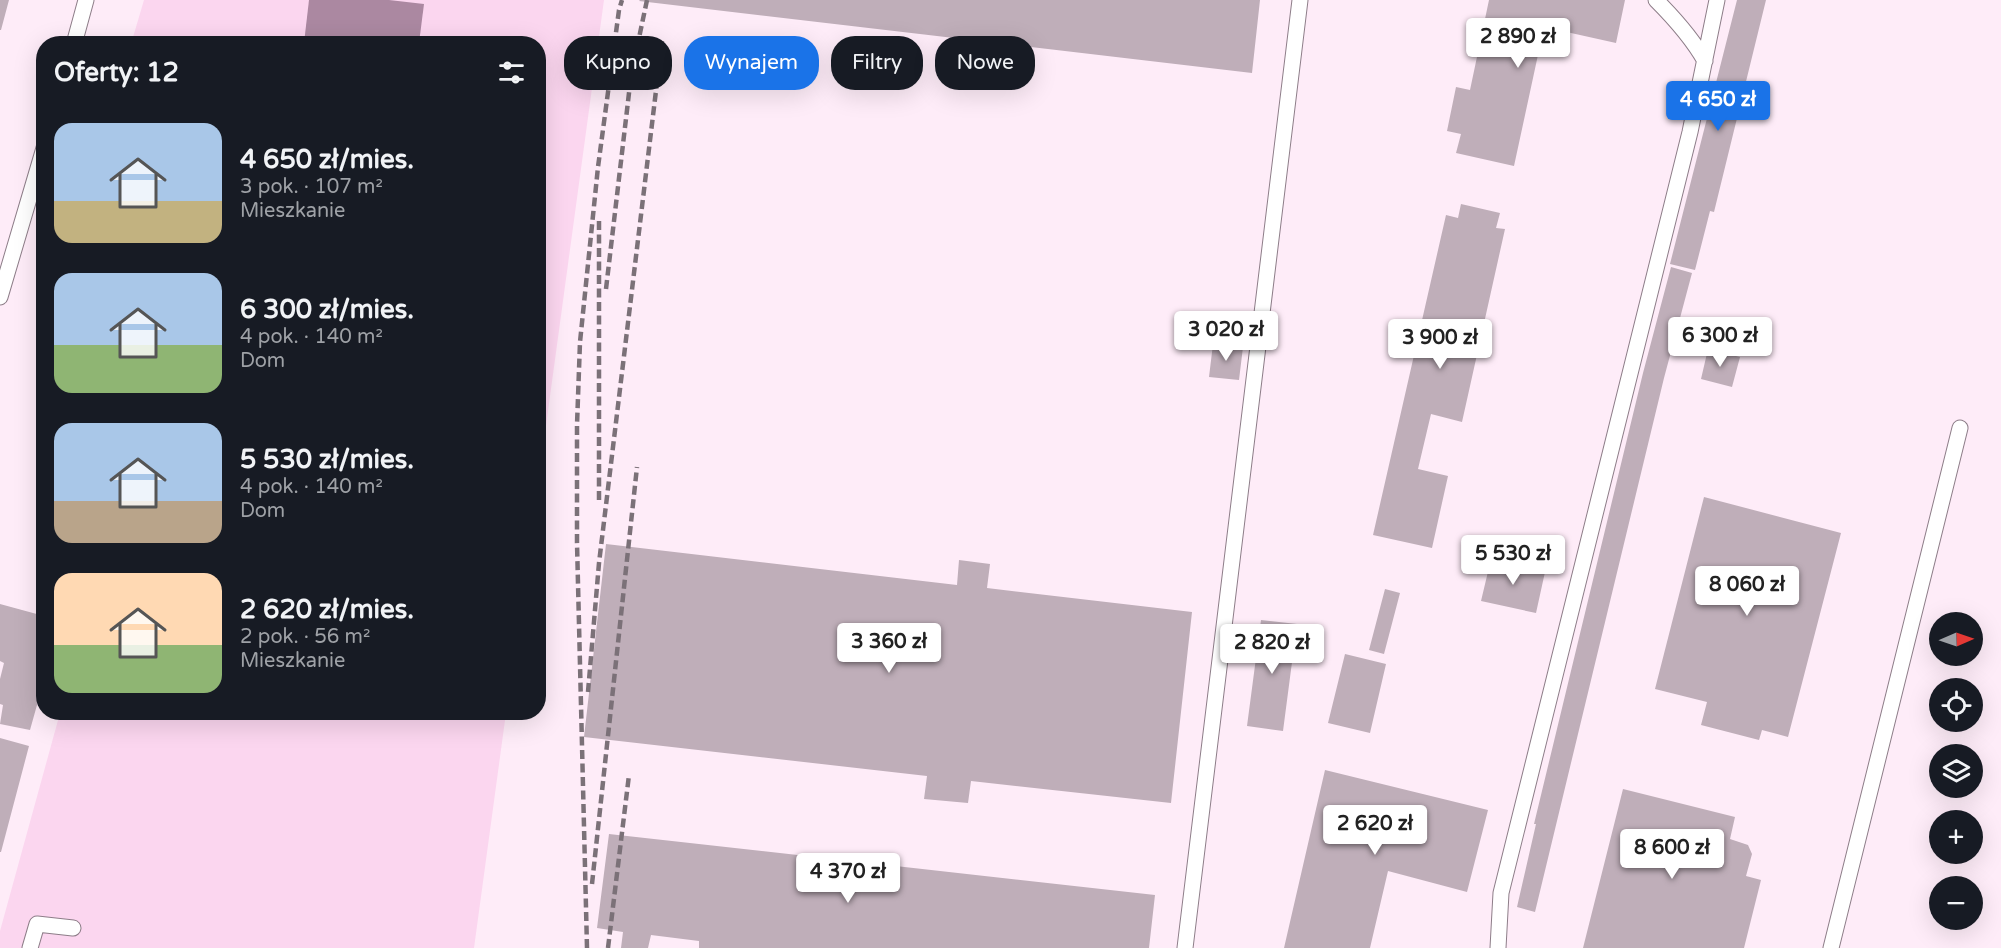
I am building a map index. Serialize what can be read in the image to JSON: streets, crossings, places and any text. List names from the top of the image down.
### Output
{
  "north": "right",
  "page": {
    "price": [
      "2 890 zł",
      "4 650 zł",
      "3 020 zł",
      "6 300 zł",
      "3 900 zł",
      "5 530 zł",
      "8 060 zł",
      "3 360 zł",
      "2 820 zł",
      "2 620 zł",
      "8 600 zł",
      "4 370 zł"
    ],
    "chip": [
      "Kupno",
      "Wynajem",
      "Filtry",
      "Nowe"
    ],
    "heading": "Oferty: 12",
    "list": [
      {
        "name": "4 650 zł/mies.",
        "note": "3 pok. · 107 m² · Mieszkanie"
      },
      {
        "name": "6 300 zł/mies.",
        "note": "4 pok. · 140 m² · Dom"
      },
      {
        "name": "5 530 zł/mies.",
        "note": "4 pok. · 140 m² · Dom"
      },
      {
        "name": "2 620 zł/mies.",
        "note": "2 pok. · 56 m² · Mieszkanie"
      }
    ],
    "map_buttons": ["+", "−"]
  }
}
